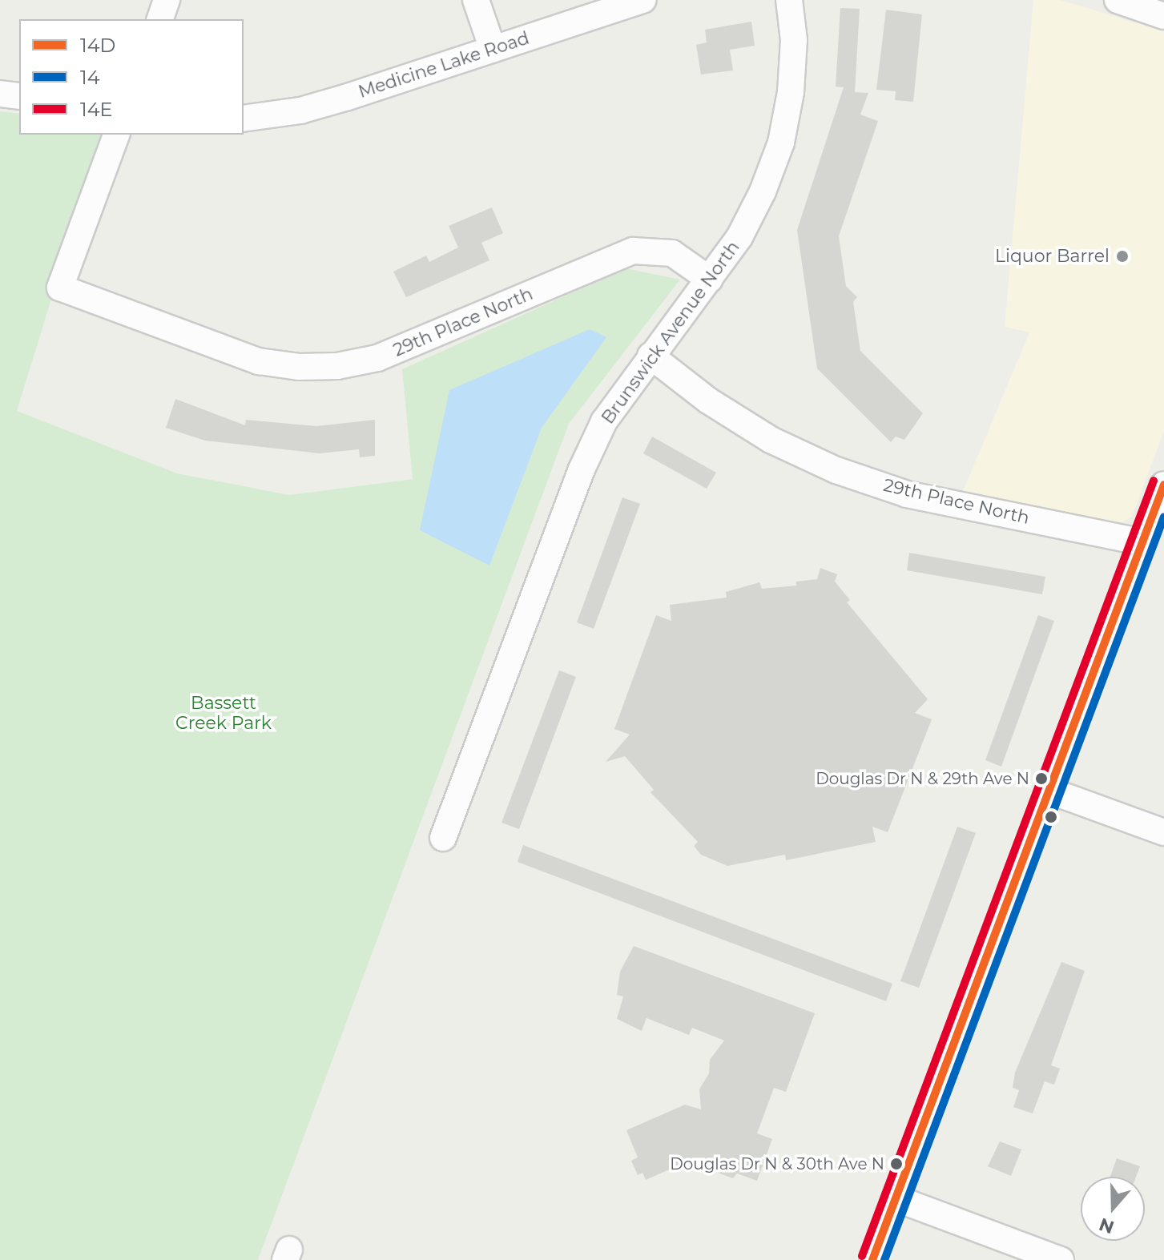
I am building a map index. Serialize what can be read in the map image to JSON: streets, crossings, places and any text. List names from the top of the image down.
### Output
{
  "streets": {
    "street": ["Medicine Lake Road", "29th Place North", "Brunswick Avenue North"]
  },
  "crossings": [
    ["29th Place North", "Brunswick Avenue North"]
  ],
  "parks": ["Bassett Creek Park"],
  "places": ["Liquor Barrel", "Douglas Dr N & 29th Ave N", "Douglas Dr N & 30th Ave N"],
  "lines": ["transit line 14E", "transit line 14D", "transit line 14"],
  "legend": ["14D", "14", "14E"],
  "north": "bottom"
}
